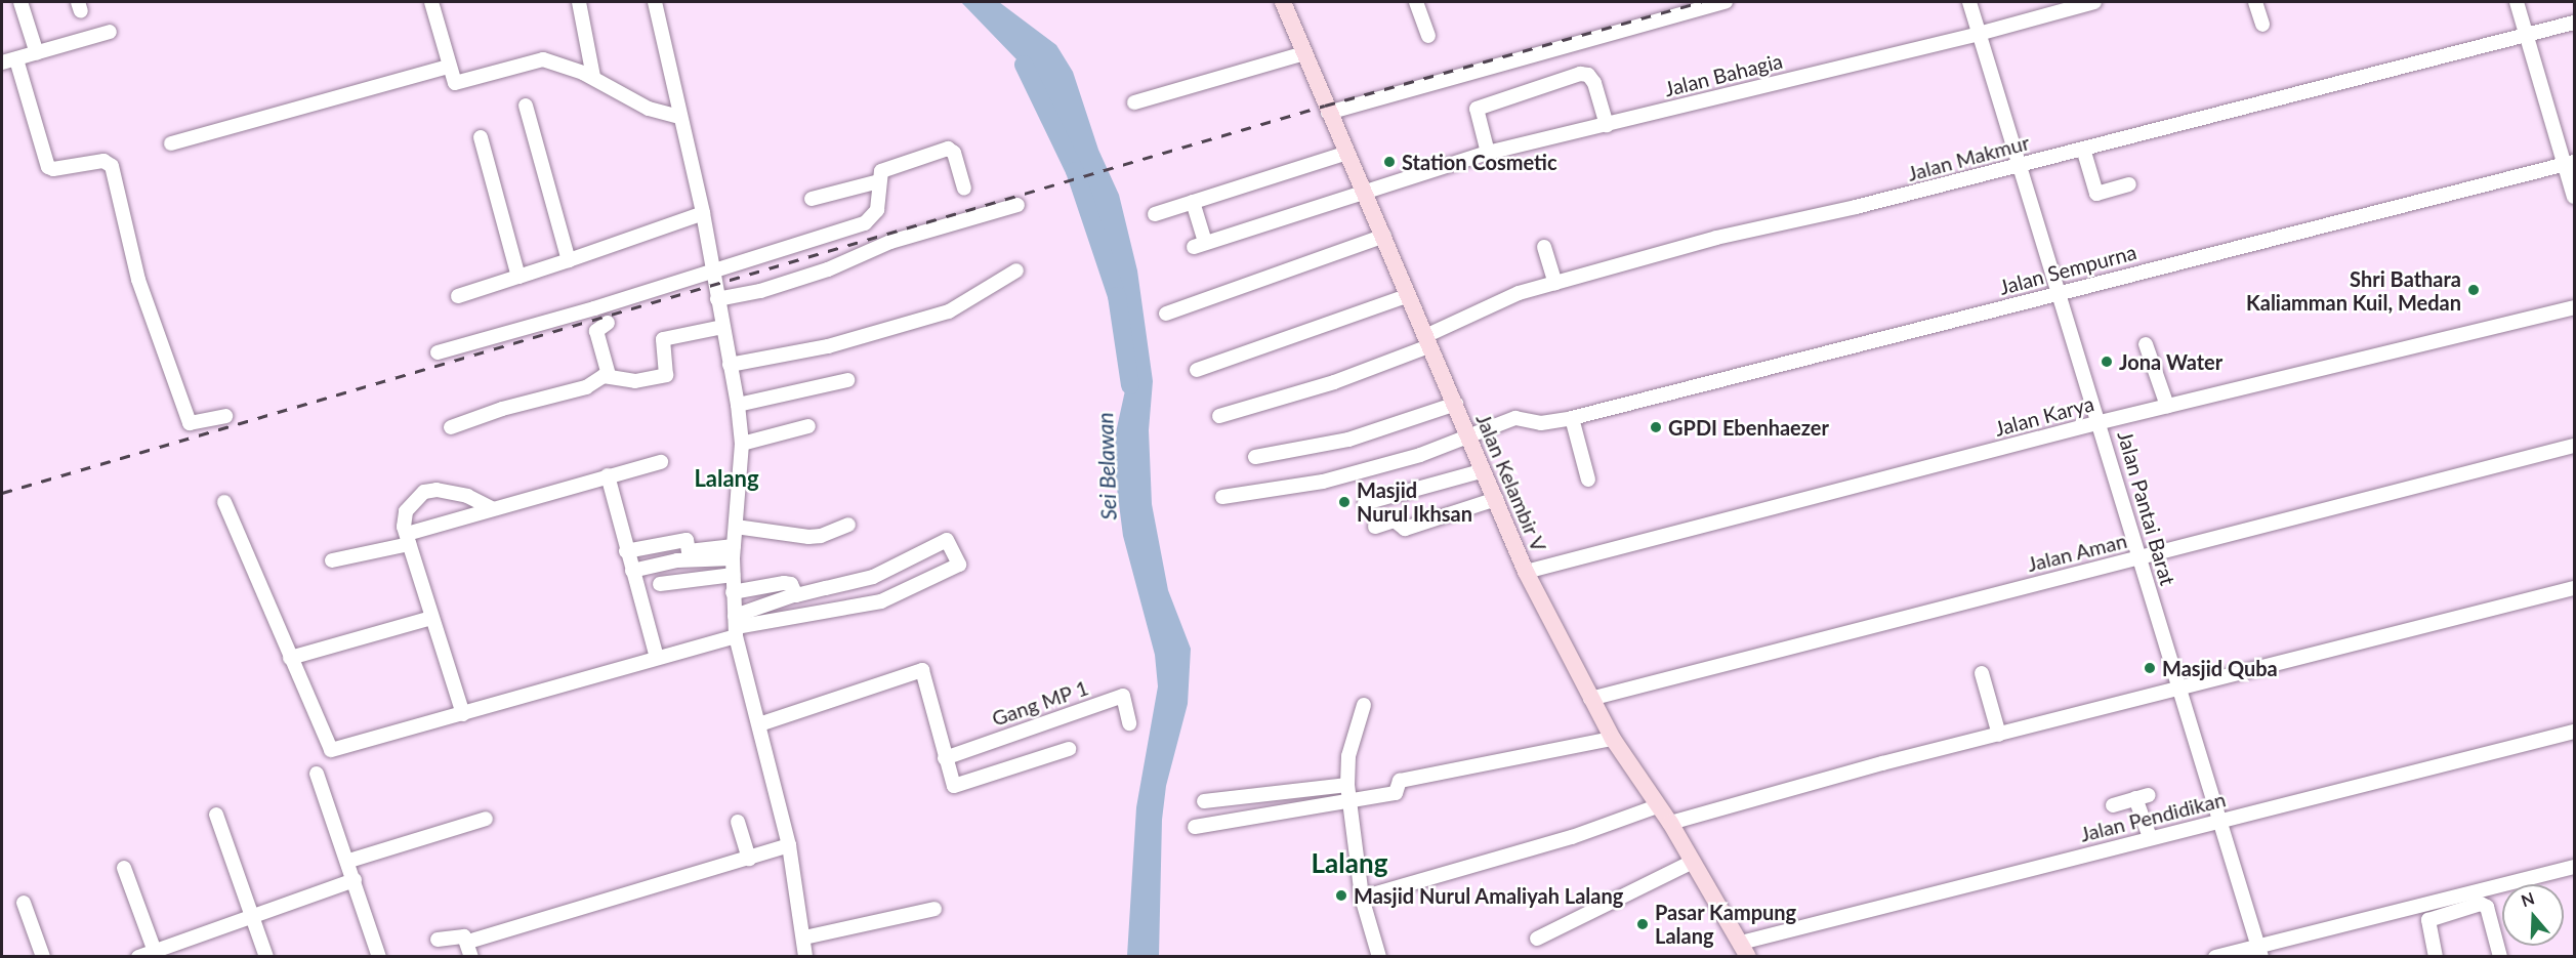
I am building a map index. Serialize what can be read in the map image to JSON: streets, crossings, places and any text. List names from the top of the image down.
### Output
{
  "streets": {
    "main road": ["Jalan Kelambir V"],
    "street": [
      "Jalan Bahagia",
      "Jalan Makmur",
      "Jalan Sempurna",
      "Jalan Karya",
      "Jalan Pantai Barat",
      "Jalan Aman",
      "Gang MP 1",
      "Jalan Pendidikan"
    ]
  },
  "crossings": [
    ["Jalan Bahagia", "Jalan Kelambir V"],
    ["Jalan Bahagia", "Jalan Pantai Barat"],
    ["Jalan Makmur", "Jalan Kelambir V"],
    ["Jalan Makmur", "Jalan Pantai Barat"],
    ["Jalan Sempurna", "Jalan Kelambir V"],
    ["Jalan Sempurna", "Jalan Pantai Barat"],
    ["Jalan Karya", "Jalan Kelambir V"],
    ["Jalan Karya", "Jalan Pantai Barat"],
    ["Jalan Kelambir V", "Jalan Aman"],
    ["Jalan Kelambir V", "Jalan Pendidikan"],
    ["Jalan Pantai Barat", "Jalan Aman"],
    ["Jalan Pantai Barat", "Jalan Pendidikan"]
  ],
  "districts": ["Lalang", "Lalang"],
  "water": ["Sei Belawan"],
  "places": [
    "Station Cosmetic",
    "Shri Bathara Kaliamman Kuil, Medan",
    "Jona Water",
    "GPDI Ebenhaezer",
    "Masjid Nurul Ikhsan",
    "Masjid Quba",
    "Masjid Nurul Amaliyah Lalang",
    "Pasar Kampung Lalang"
  ],
  "north": "top"
}
